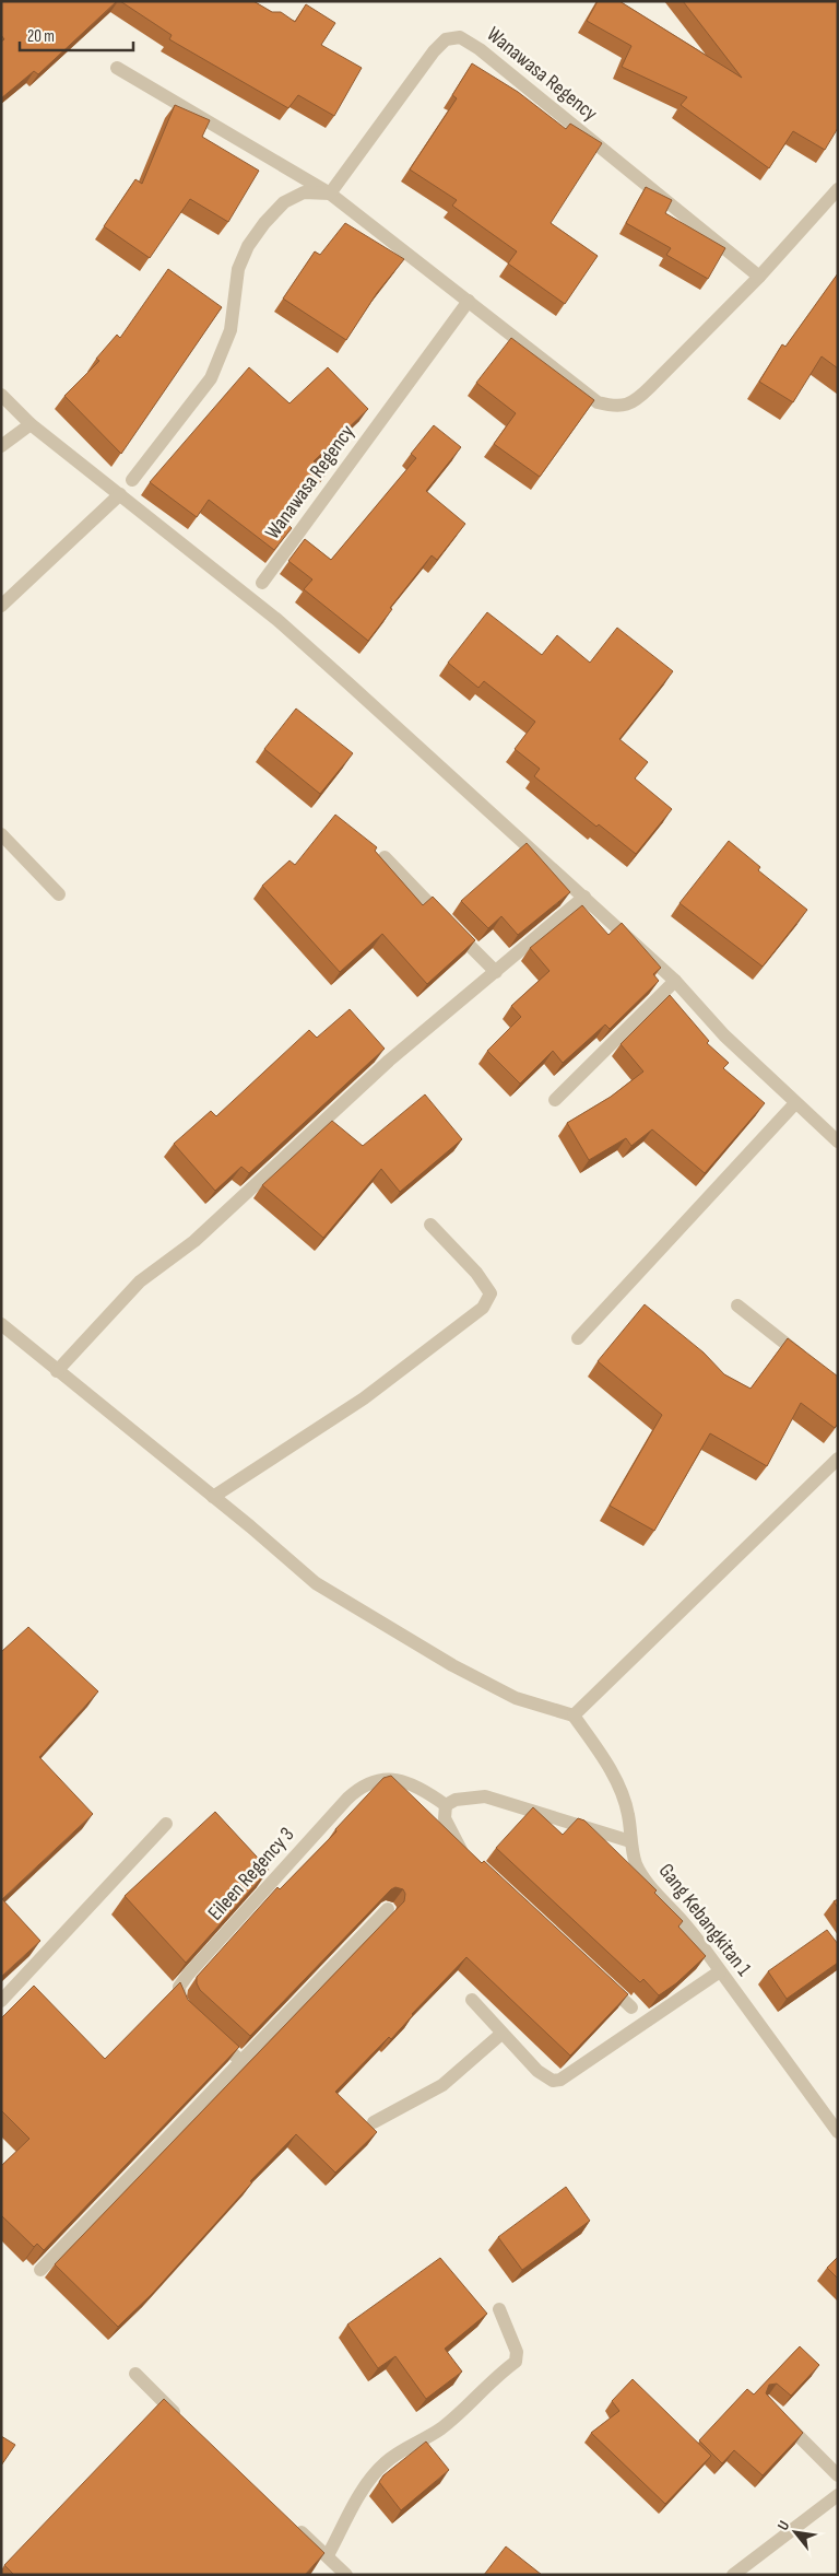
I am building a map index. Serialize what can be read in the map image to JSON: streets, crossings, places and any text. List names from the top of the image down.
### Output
{
  "streets": {
    "street": ["Wanawasa Regency", "Eileen Regency 3", "Gang Kebangkitan 1"]
  },
  "scale_bar": "20 m",
  "north": "top left"
}
